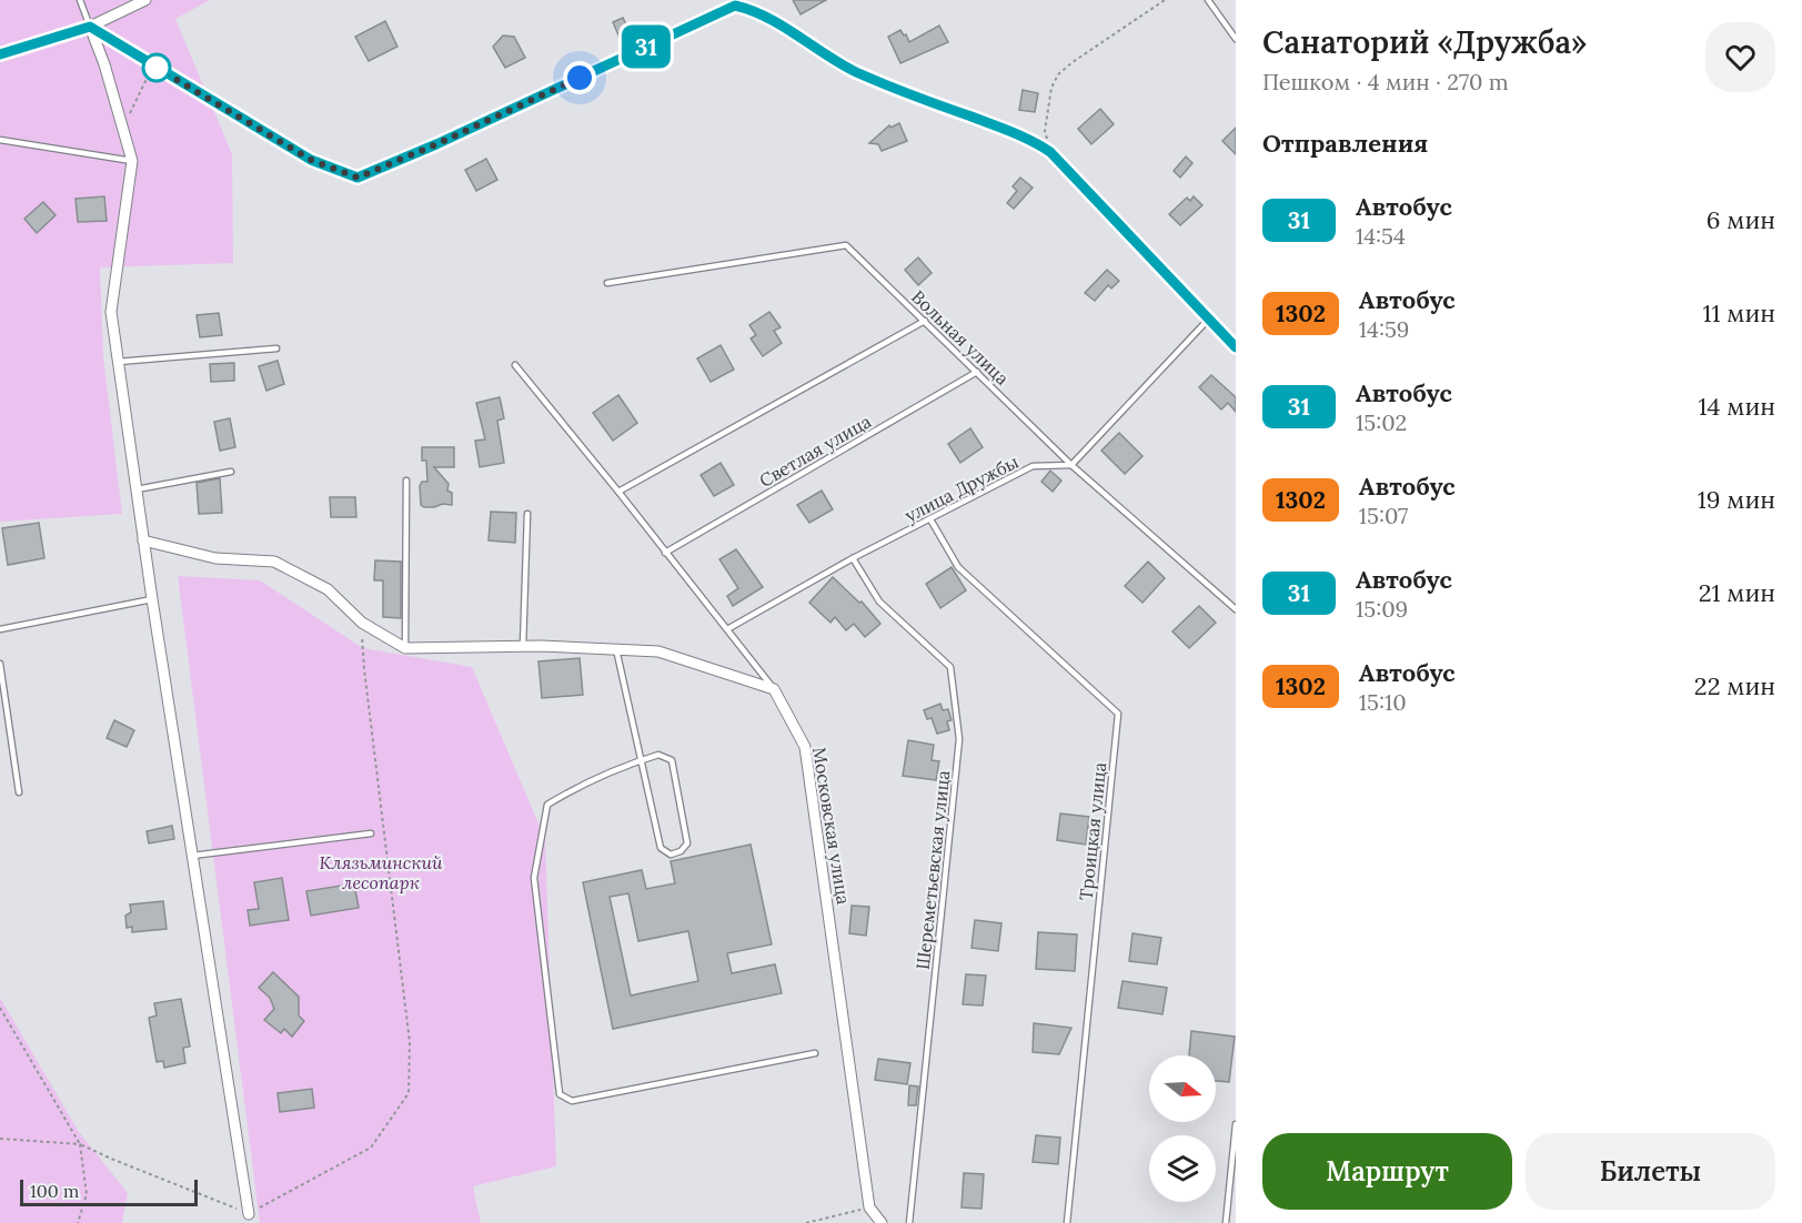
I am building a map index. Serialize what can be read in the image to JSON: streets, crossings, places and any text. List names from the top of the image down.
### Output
{
  "streets": {
    "street": ["Московская улица"],
    "lane": [
      "Вольная улица",
      "Светлая улица",
      "улица Дружбы",
      "Троицкая улица",
      "Шереметьевская улица"
    ]
  },
  "crossings": [
    ["Вольная улица", "Светлая улица"],
    ["Вольная улица", "улица Дружбы"],
    ["Светлая улица", "Московская улица"],
    ["улица Дружбы", "Московская улица"],
    ["улица Дружбы", "Троицкая улица"],
    ["улица Дружбы", "Шереметьевская улица"]
  ],
  "parks": ["Клязьминский лесопарк"],
  "lines": ["bus line 31"],
  "scale_bar": "100 m",
  "north": "right",
  "page": {
    "on_map": "31",
    "heading": [
      ["Санаторий «Дружба»", "Пешком · 4 мин · 270 m"],
      "Отправления"
    ],
    "list": [
      {
        "mark": "31",
        "name": "Автобус",
        "note": "14:54",
        "value": "6 мин"
      },
      {
        "mark": "1302",
        "name": "Автобус",
        "note": "14:59",
        "value": "11 мин"
      },
      {
        "mark": "31",
        "name": "Автобус",
        "note": "15:02",
        "value": "14 мин"
      },
      {
        "mark": "1302",
        "name": "Автобус",
        "note": "15:07",
        "value": "19 мин"
      },
      {
        "mark": "31",
        "name": "Автобус",
        "note": "15:09",
        "value": "21 мин"
      },
      {
        "mark": "1302",
        "name": "Автобус",
        "note": "15:10",
        "value": "22 мин"
      }
    ],
    "buttons": ["Маршрут", "Билеты"],
    "scale": "100 m"
  }
}
